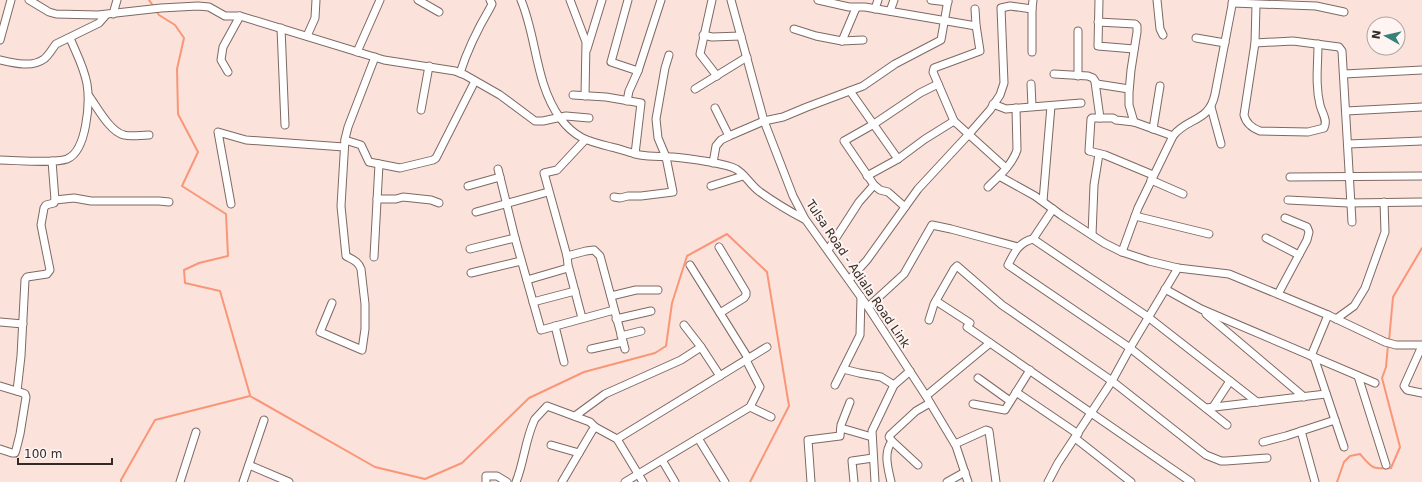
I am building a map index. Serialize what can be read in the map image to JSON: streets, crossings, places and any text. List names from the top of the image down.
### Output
{
  "streets": {
    "street": ["Tulsa Road - Adiala Road Link"]
  },
  "scale_bar": "100 m",
  "north": "left"
}
